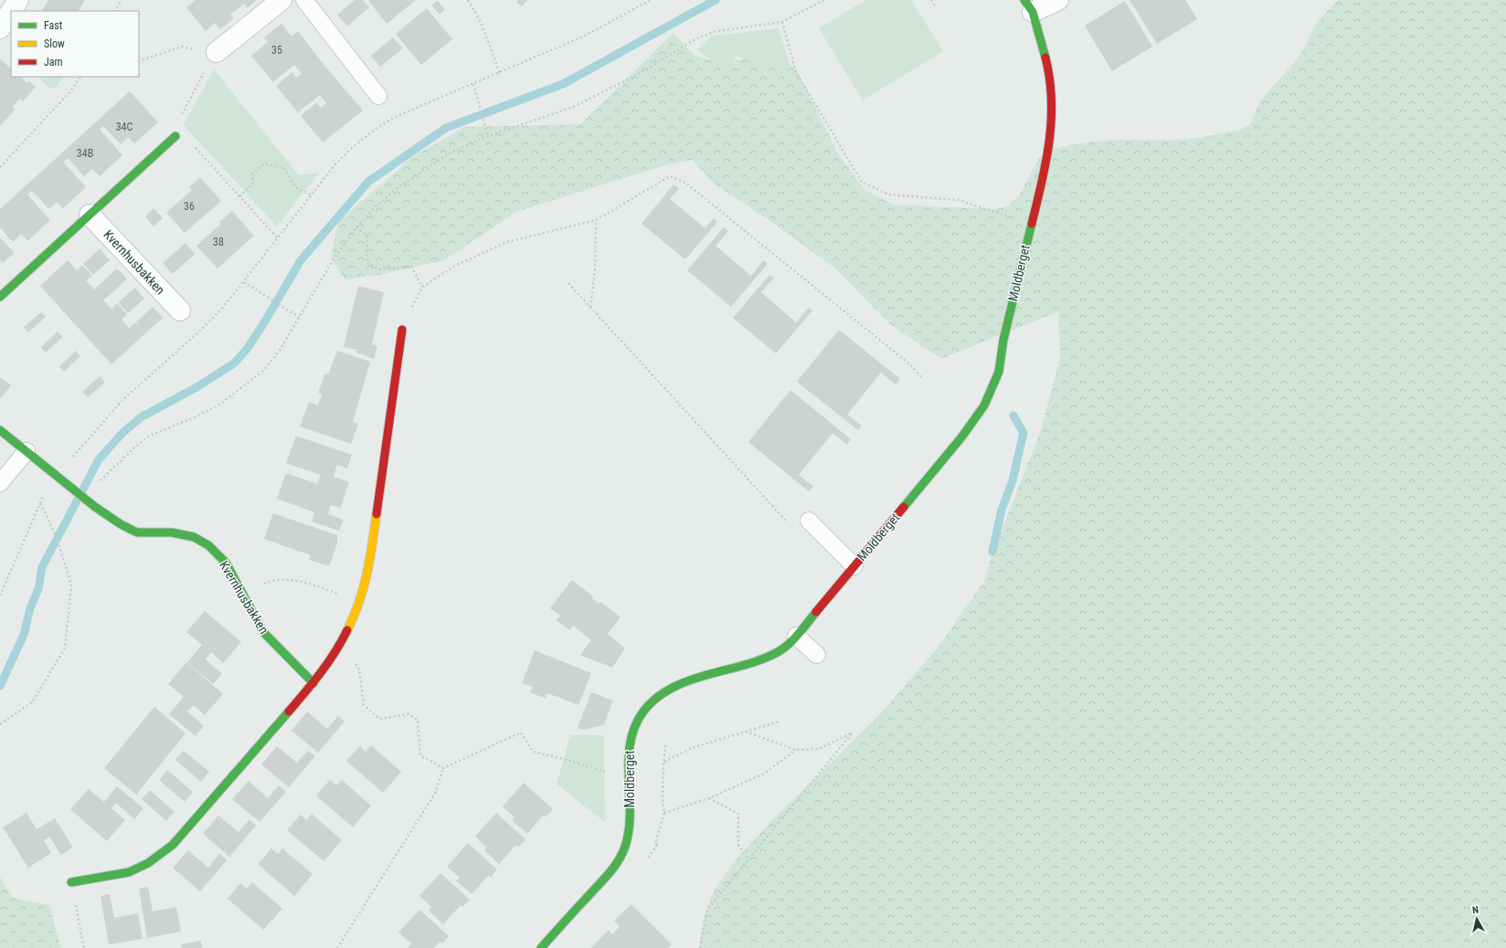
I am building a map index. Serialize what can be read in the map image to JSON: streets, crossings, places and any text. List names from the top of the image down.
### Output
{
  "streets": {
    "street": ["Kvernhusbakken", "Moldberget"]
  },
  "house_numbers": [
    "35",
    "34C",
    "34B",
    "36",
    "38"
  ],
  "legend": ["Fast", "Slow", "Jam"],
  "north": "top"
}
